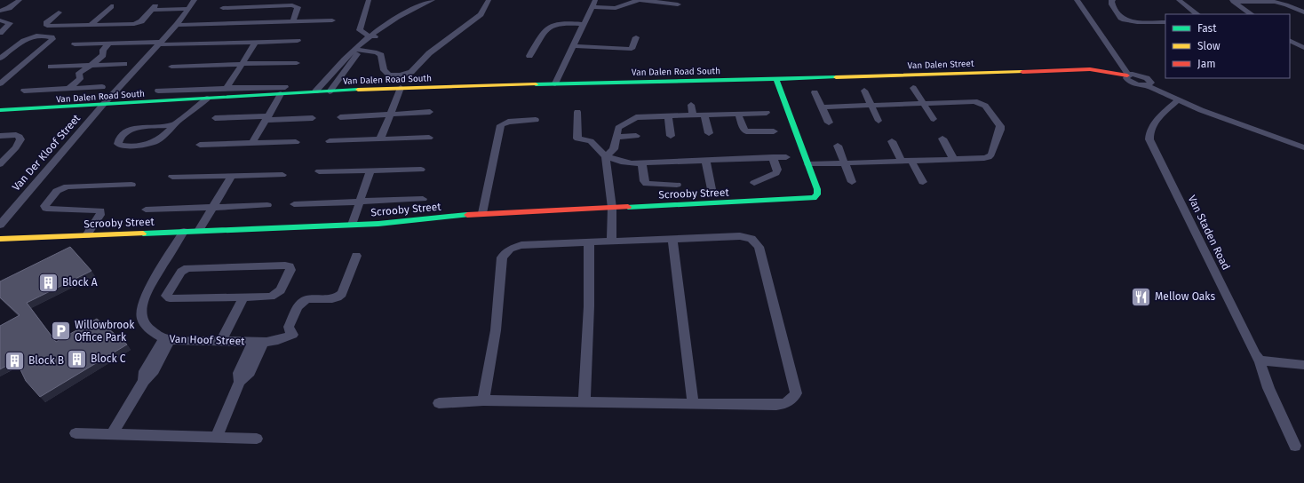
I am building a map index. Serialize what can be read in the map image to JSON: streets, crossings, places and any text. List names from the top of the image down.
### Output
{
  "streets": {
    "street": [
      "Van Dalen Street",
      "Van Dalen Road South",
      "Van Der Kloof Street",
      "Scrooby Street",
      "Van Staden Road",
      "Van Hoof Street"
    ]
  },
  "crossings": [
    ["Van Dalen Street", "Van Dalen Road South"],
    ["Van Dalen Road South", "Van Der Kloof Street"],
    ["Scrooby Street", "Van Hoof Street"]
  ],
  "places": {
    "building": ["Block A", "Block C", "Block B"],
    "restaurant": ["Mellow Oaks"],
    "parking": ["Willowbrook Office Park"]
  },
  "legend": ["Fast", "Slow", "Jam"]
}
